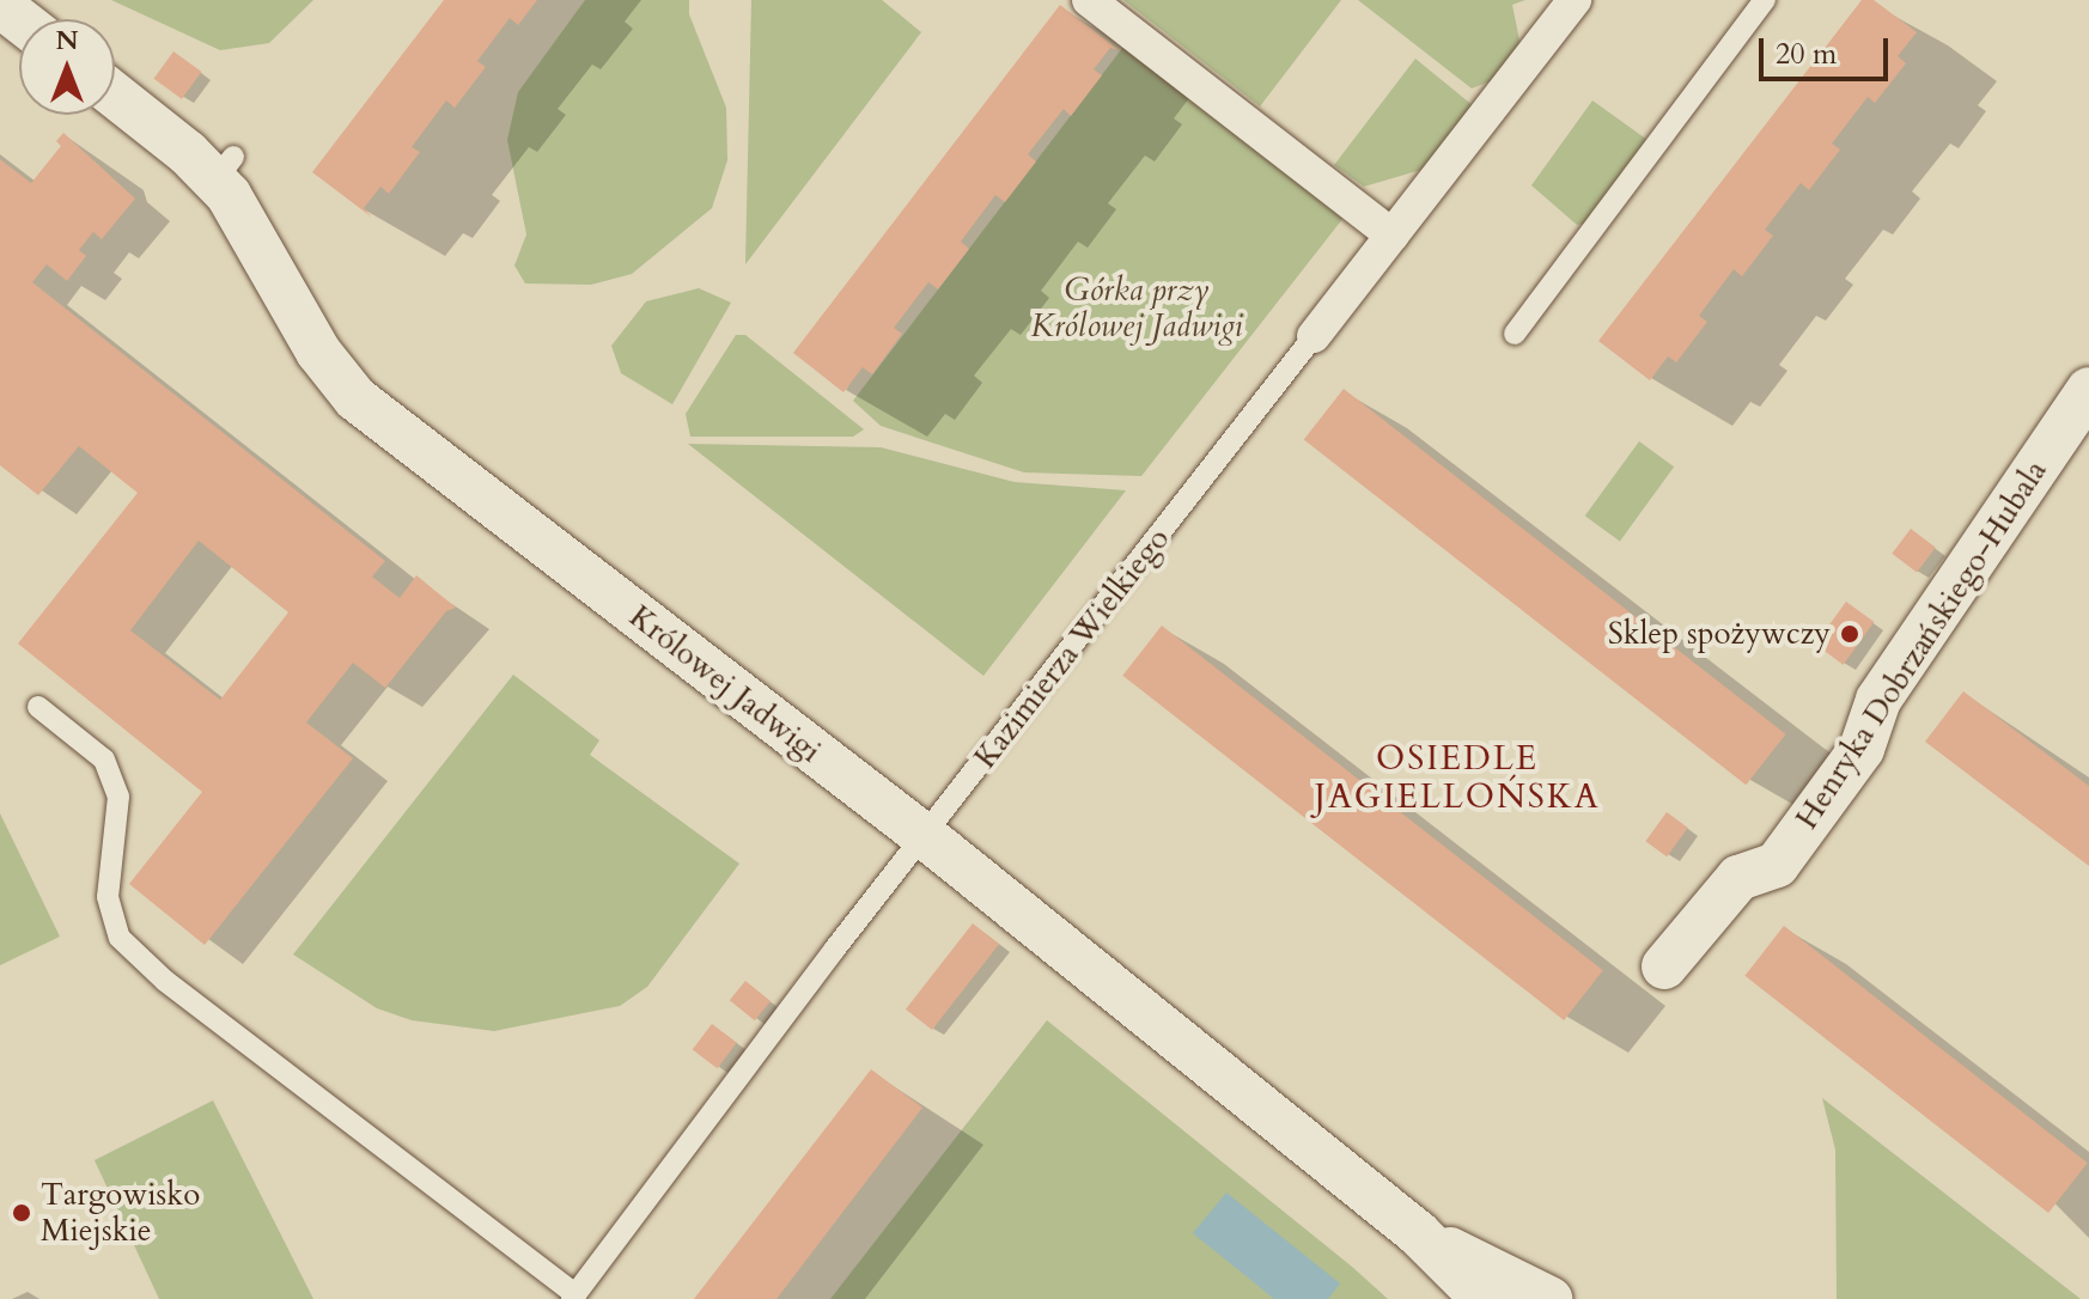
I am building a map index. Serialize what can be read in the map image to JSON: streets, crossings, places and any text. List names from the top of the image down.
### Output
{
  "streets": {
    "street": ["Henryka Dobrzańskiego-Hubala", "Kazimierza Wielkiego", "Królowej Jadwigi"]
  },
  "crossings": [
    ["Kazimierza Wielkiego", "Królowej Jadwigi"]
  ],
  "districts": ["OSIEDLE JAGIELLOŃSKA"],
  "parks": ["Górka przy Królowej Jadwigi"],
  "places": ["Sklep spożywczy", "Targowisko Miejskie"],
  "scale_bar": "20 m",
  "north": "top"
}
